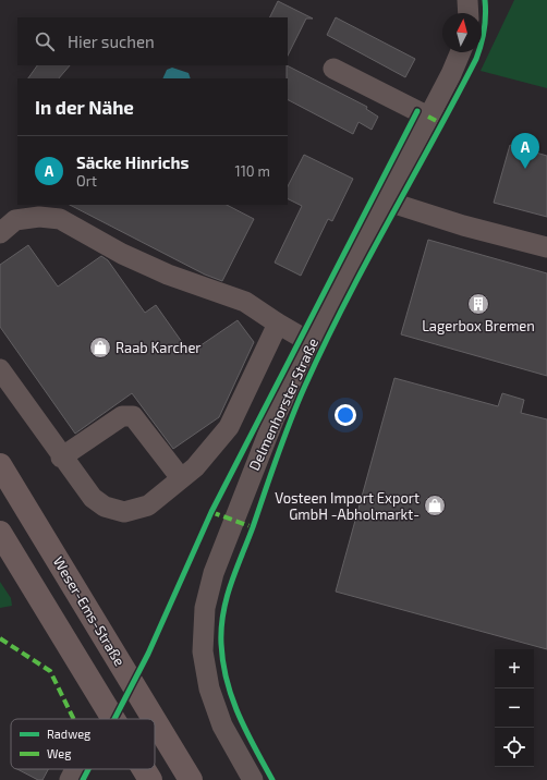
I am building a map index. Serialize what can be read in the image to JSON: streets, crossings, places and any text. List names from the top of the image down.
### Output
{
  "streets": {
    "highway": ["Weser-Ems-Straße"],
    "street": ["Delmenhorster Straße"]
  },
  "places": {
    "building": ["Lagerbox Bremen"],
    "shop": ["Raab Karcher", "Vosteen Import Export GmbH -Abholmarkt-"]
  },
  "legend": ["Radweg", "Weg"],
  "north": "top",
  "page": {
    "search": "Hier suchen",
    "heading": "In der Nähe",
    "pins": "A",
    "list": [
      {
        "mark": "A",
        "name": "Säcke Hinrichs",
        "note": "Ort",
        "value": "110 m"
      }
    ],
    "map_buttons": ["+", "−"]
  }
}
